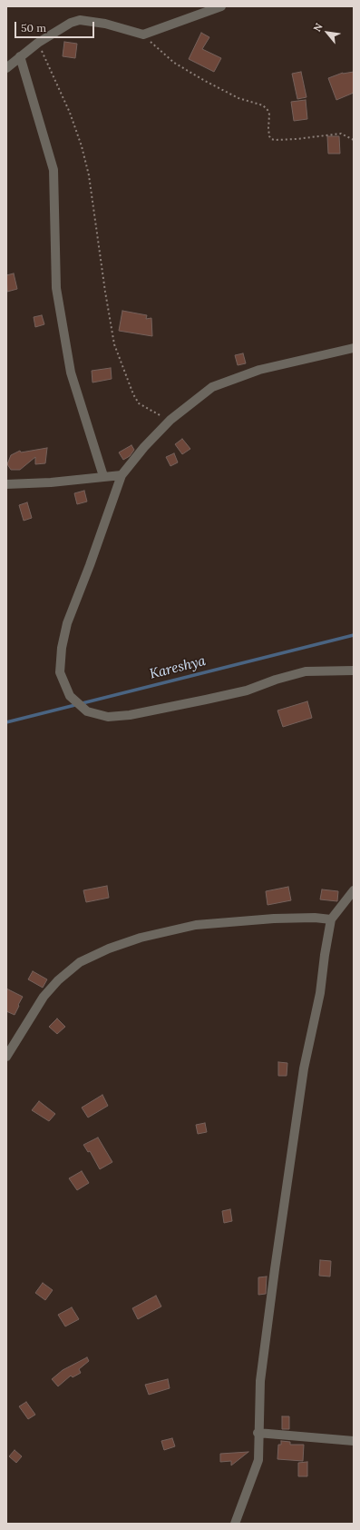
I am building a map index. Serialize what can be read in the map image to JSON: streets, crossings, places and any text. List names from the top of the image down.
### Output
{
  "water": ["Kareshya"],
  "scale_bar": "50 m",
  "north": "top left"
}
